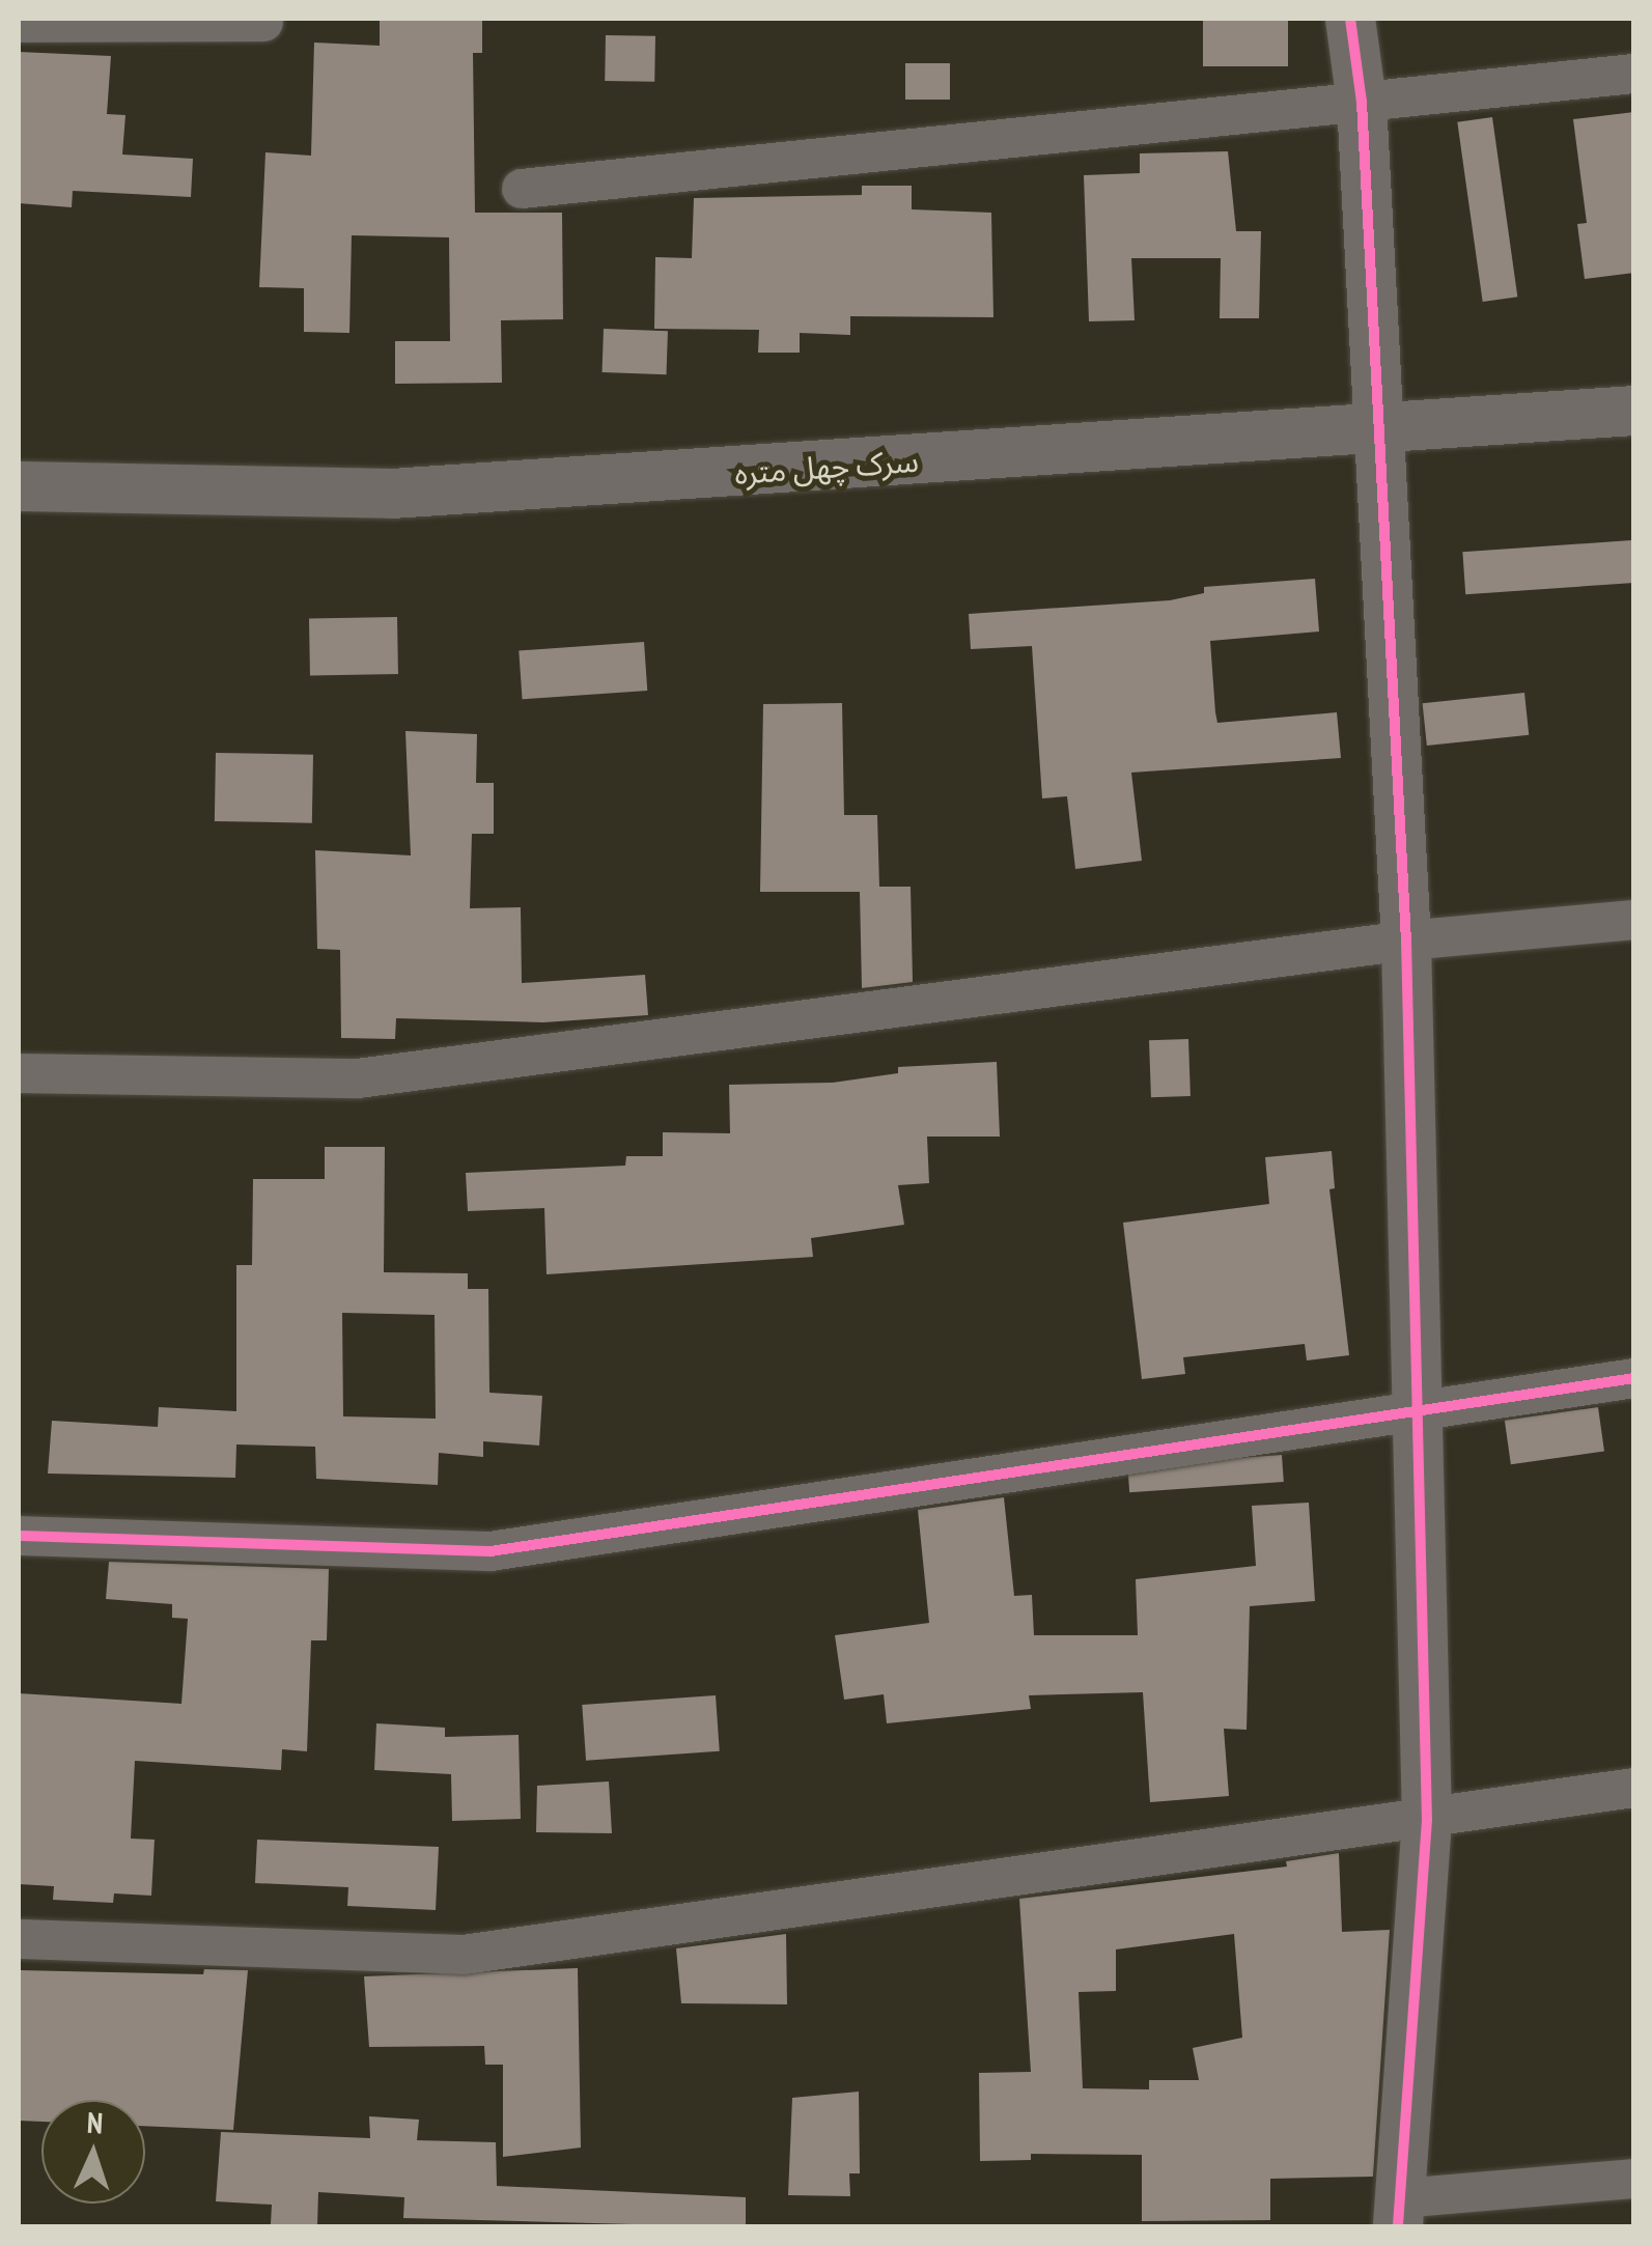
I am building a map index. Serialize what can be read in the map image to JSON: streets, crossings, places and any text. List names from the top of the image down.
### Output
{
  "streets": {
    "street": ["سرک چهل متره"]
  },
  "north": "top"
}
